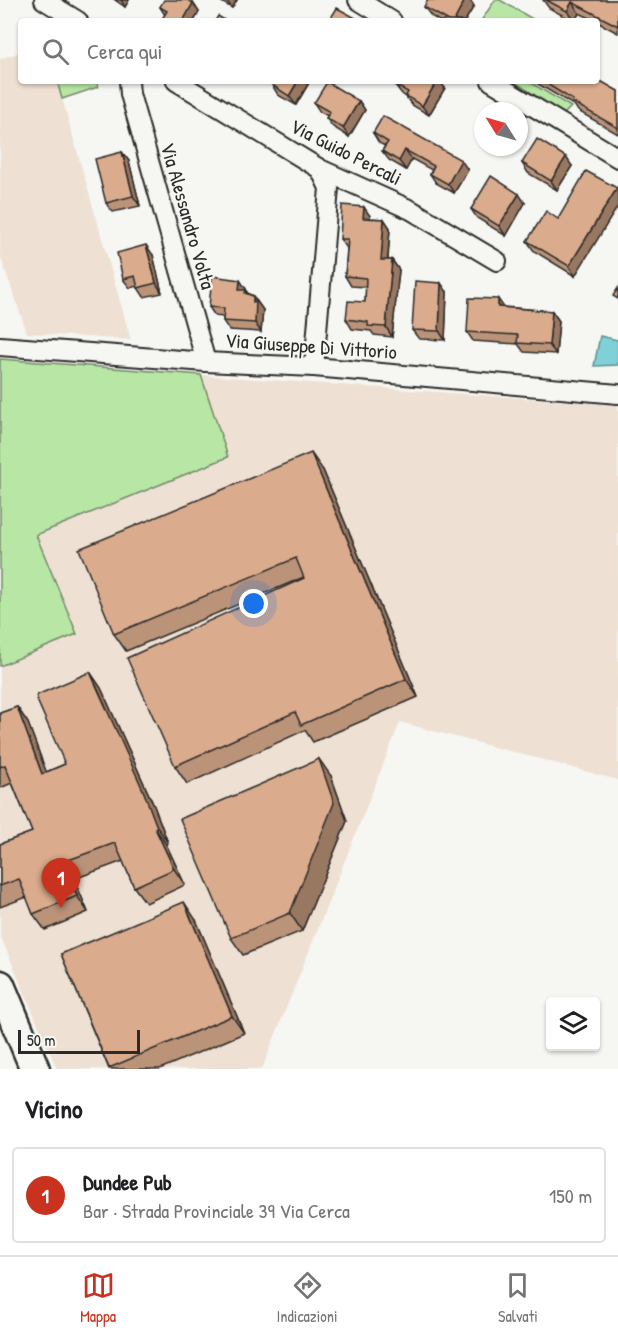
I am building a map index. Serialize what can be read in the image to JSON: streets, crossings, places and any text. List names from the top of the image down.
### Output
{
  "streets": {
    "street": ["Via Guido Percali", "Via Alessandro Volta", "Via Giuseppe Di Vittorio"]
  },
  "crossings": [
    ["Via Alessandro Volta", "Via Giuseppe Di Vittorio"]
  ],
  "scale_bar": "50 m",
  "north": "top left",
  "page": {
    "search": "Cerca qui",
    "pins": "1",
    "scale": "50 m",
    "heading": "Vicino",
    "list": [
      {
        "mark": "1",
        "name": "Dundee Pub",
        "note": "Bar · Strada Provinciale 39 Via Cerca",
        "value": "150 m"
      }
    ],
    "nav": ["Mappa", "Indicazioni", "Salvati"]
  }
}
